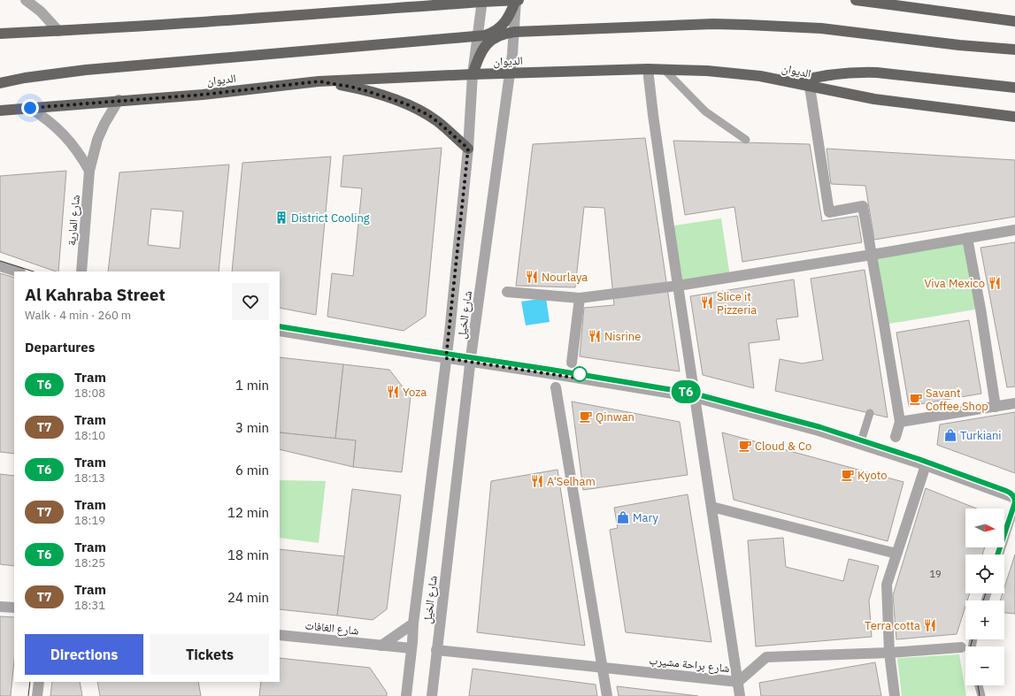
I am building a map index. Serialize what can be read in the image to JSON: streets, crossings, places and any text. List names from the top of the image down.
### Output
{
  "streets": {
    "main road": ["الديوان"],
    "street": [
      "شارع المارية",
      "شارع الخيل",
      "شارع الغافات",
      "شارع براحة مشيرب"
    ]
  },
  "crossings": [
    ["الديوان", "شارع المارية"],
    ["الديوان", "شارع الخيل"],
    ["الديوان", "شارع براحة مشيرب"],
    ["شارع الخيل", "شارع الغافات"],
    ["شارع الخيل", "شارع براحة مشيرب"]
  ],
  "places": {
    "building": ["District Cooling"],
    "restaurant": [
      "Nourlaya",
      "Viva Mexico",
      "Slice it Pizzeria",
      "Nisrine",
      "Yoza",
      "A'Selham",
      "Terra cotta"
    ],
    "cafe": [
      "Savant Coffee Shop",
      "Qinwan",
      "Cloud & Co",
      "Kyoto"
    ],
    "shop": ["Turkiani", "Mary"]
  },
  "lines": ["tram line T6"],
  "house_numbers": ["19"],
  "north": "right",
  "page": {
    "on_map": "T6",
    "heading": [
      ["Al Kahraba Street", "Walk · 4 min · 260 m"],
      "Departures"
    ],
    "list": [
      {
        "mark": "T6",
        "name": "Tram",
        "note": "18:08",
        "value": "1 min"
      },
      {
        "mark": "T7",
        "name": "Tram",
        "note": "18:10",
        "value": "3 min"
      },
      {
        "mark": "T6",
        "name": "Tram",
        "note": "18:13",
        "value": "6 min"
      },
      {
        "mark": "T7",
        "name": "Tram",
        "note": "18:19",
        "value": "12 min"
      },
      {
        "mark": "T6",
        "name": "Tram",
        "note": "18:25",
        "value": "18 min"
      },
      {
        "mark": "T7",
        "name": "Tram",
        "note": "18:31",
        "value": "24 min"
      }
    ],
    "map_buttons": ["+", "−"],
    "buttons": ["Directions", "Tickets"]
  }
}
